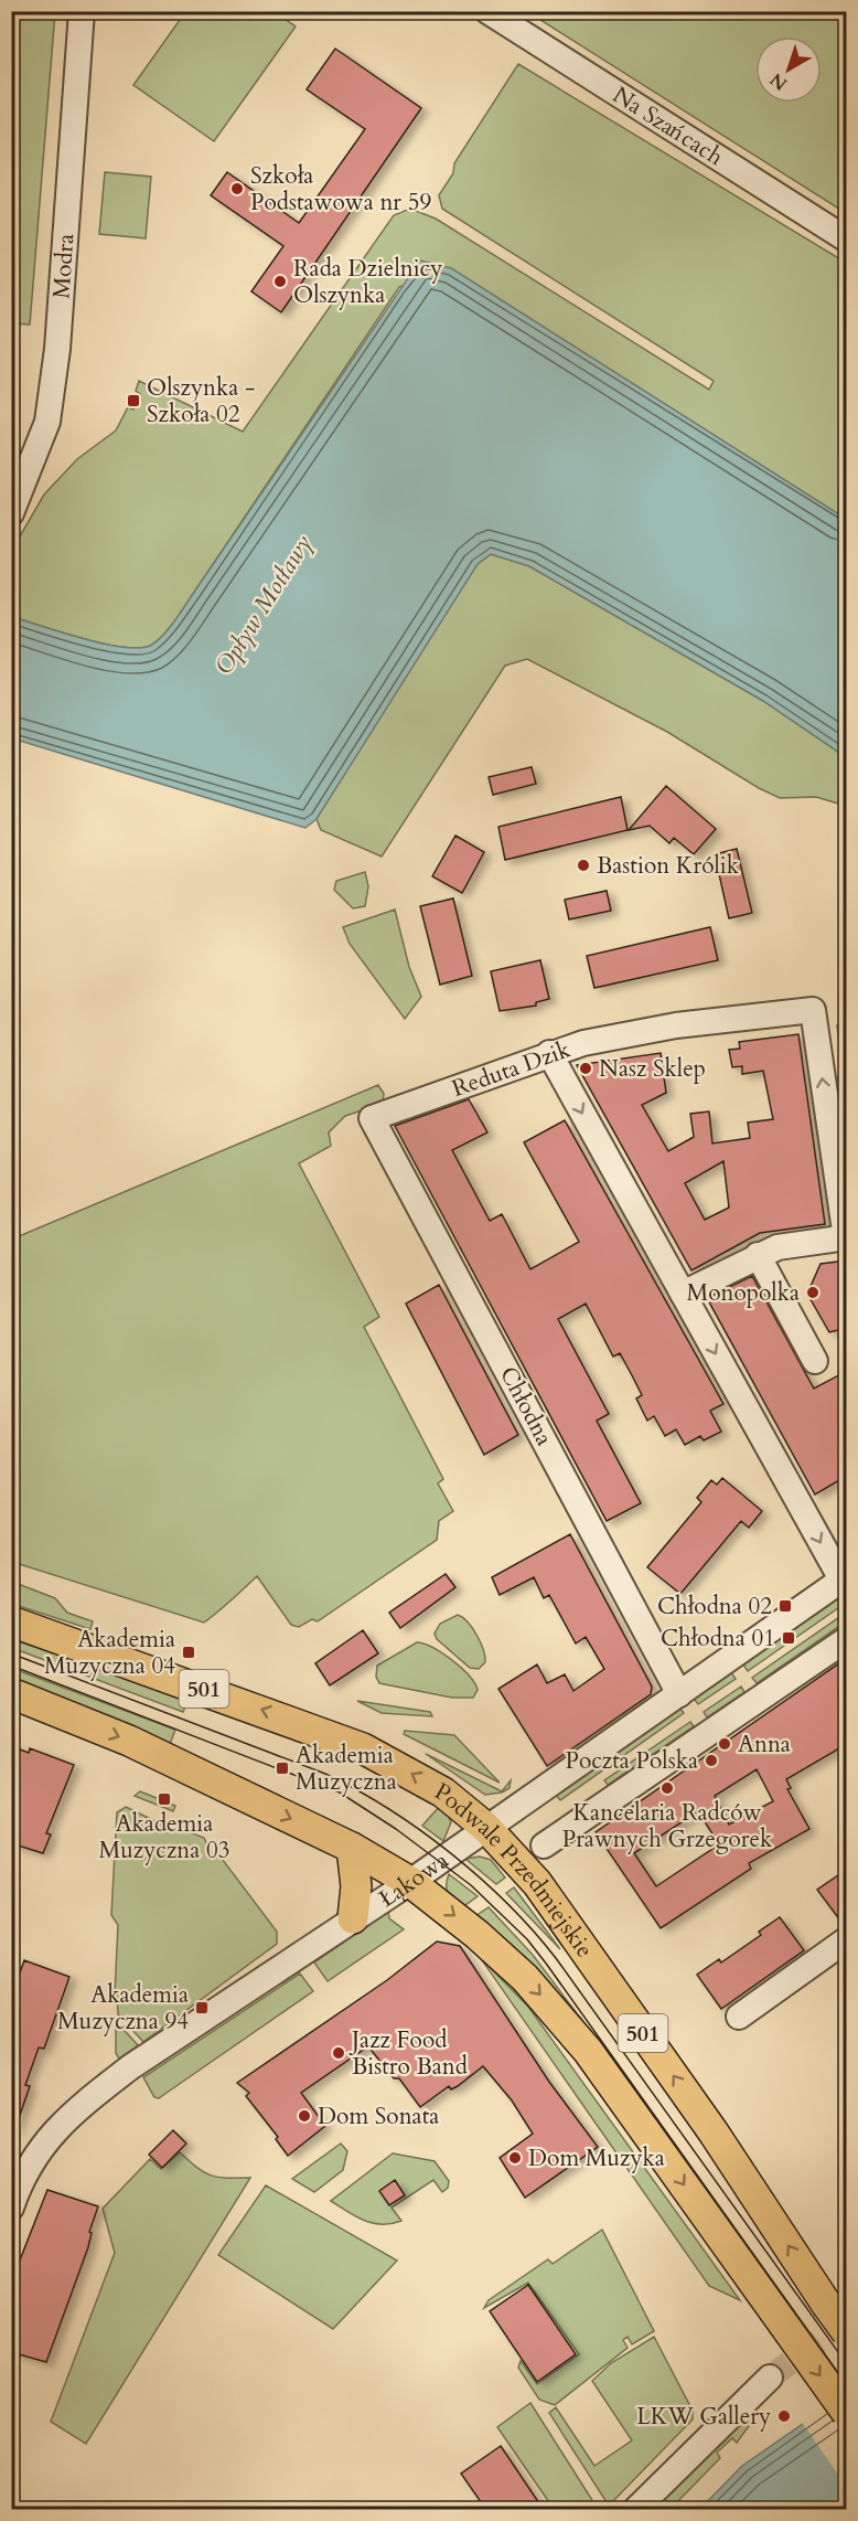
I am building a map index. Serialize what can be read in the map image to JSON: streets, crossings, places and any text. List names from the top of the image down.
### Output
{
  "streets": {
    "main road": ["501", "Podwale Przedmiejskie"],
    "street": [
      "Na Szańcach",
      "Modra",
      "Reduta Dzik",
      "Chłodna",
      "Łąkowa"
    ]
  },
  "crossings": [
    ["Reduta Dzik", "Chłodna"],
    ["Chłodna", "Łąkowa"],
    ["501", "Łąkowa"],
    ["Podwale Przedmiejskie", "Łąkowa"]
  ],
  "water": ["Opływ Motławy"],
  "places": {
    "other": [
      "Szkoła Podstawowa nr 59",
      "Rada Dzielnicy Olszynka",
      "Bastion Królik",
      "Nasz Sklep",
      "Monopolka",
      "Anna",
      "Poczta Polska",
      "Kancelaria Radców Prawnych Grzegorek",
      "Jazz Food Bistro Band",
      "Dom Sonata",
      "Dom Muzyka",
      "LKW Gallery"
    ],
    "transit": [
      "Olszynka - Szkoła 02",
      "Chłodna 02",
      "Chłodna 01",
      "Akademia Muzyczna 04",
      "Akademia Muzyczna",
      "Akademia Muzyczna 03",
      "Akademia Muzyczna 94"
    ]
  },
  "north": "bottom left"
}
